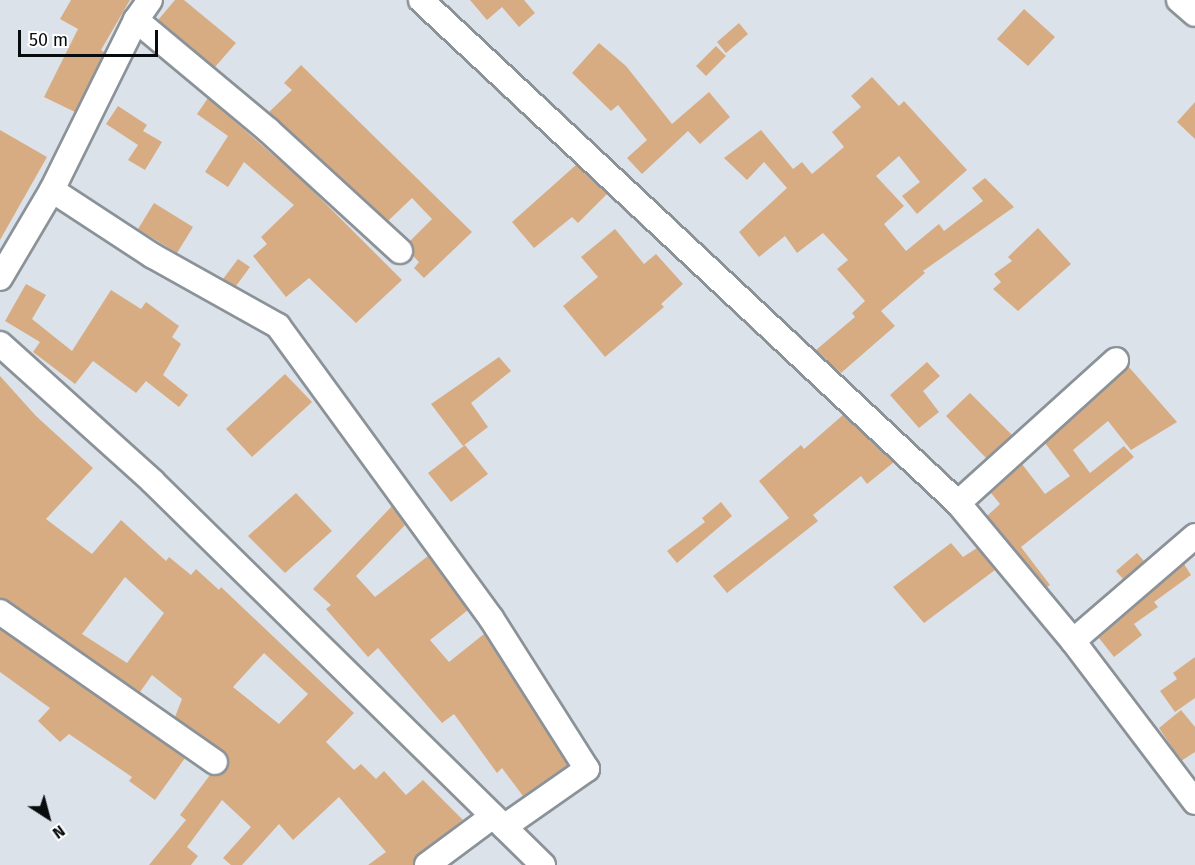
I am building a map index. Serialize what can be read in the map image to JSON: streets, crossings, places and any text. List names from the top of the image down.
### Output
{
  "scale_bar": "50 m",
  "north": "bottom right"
}
